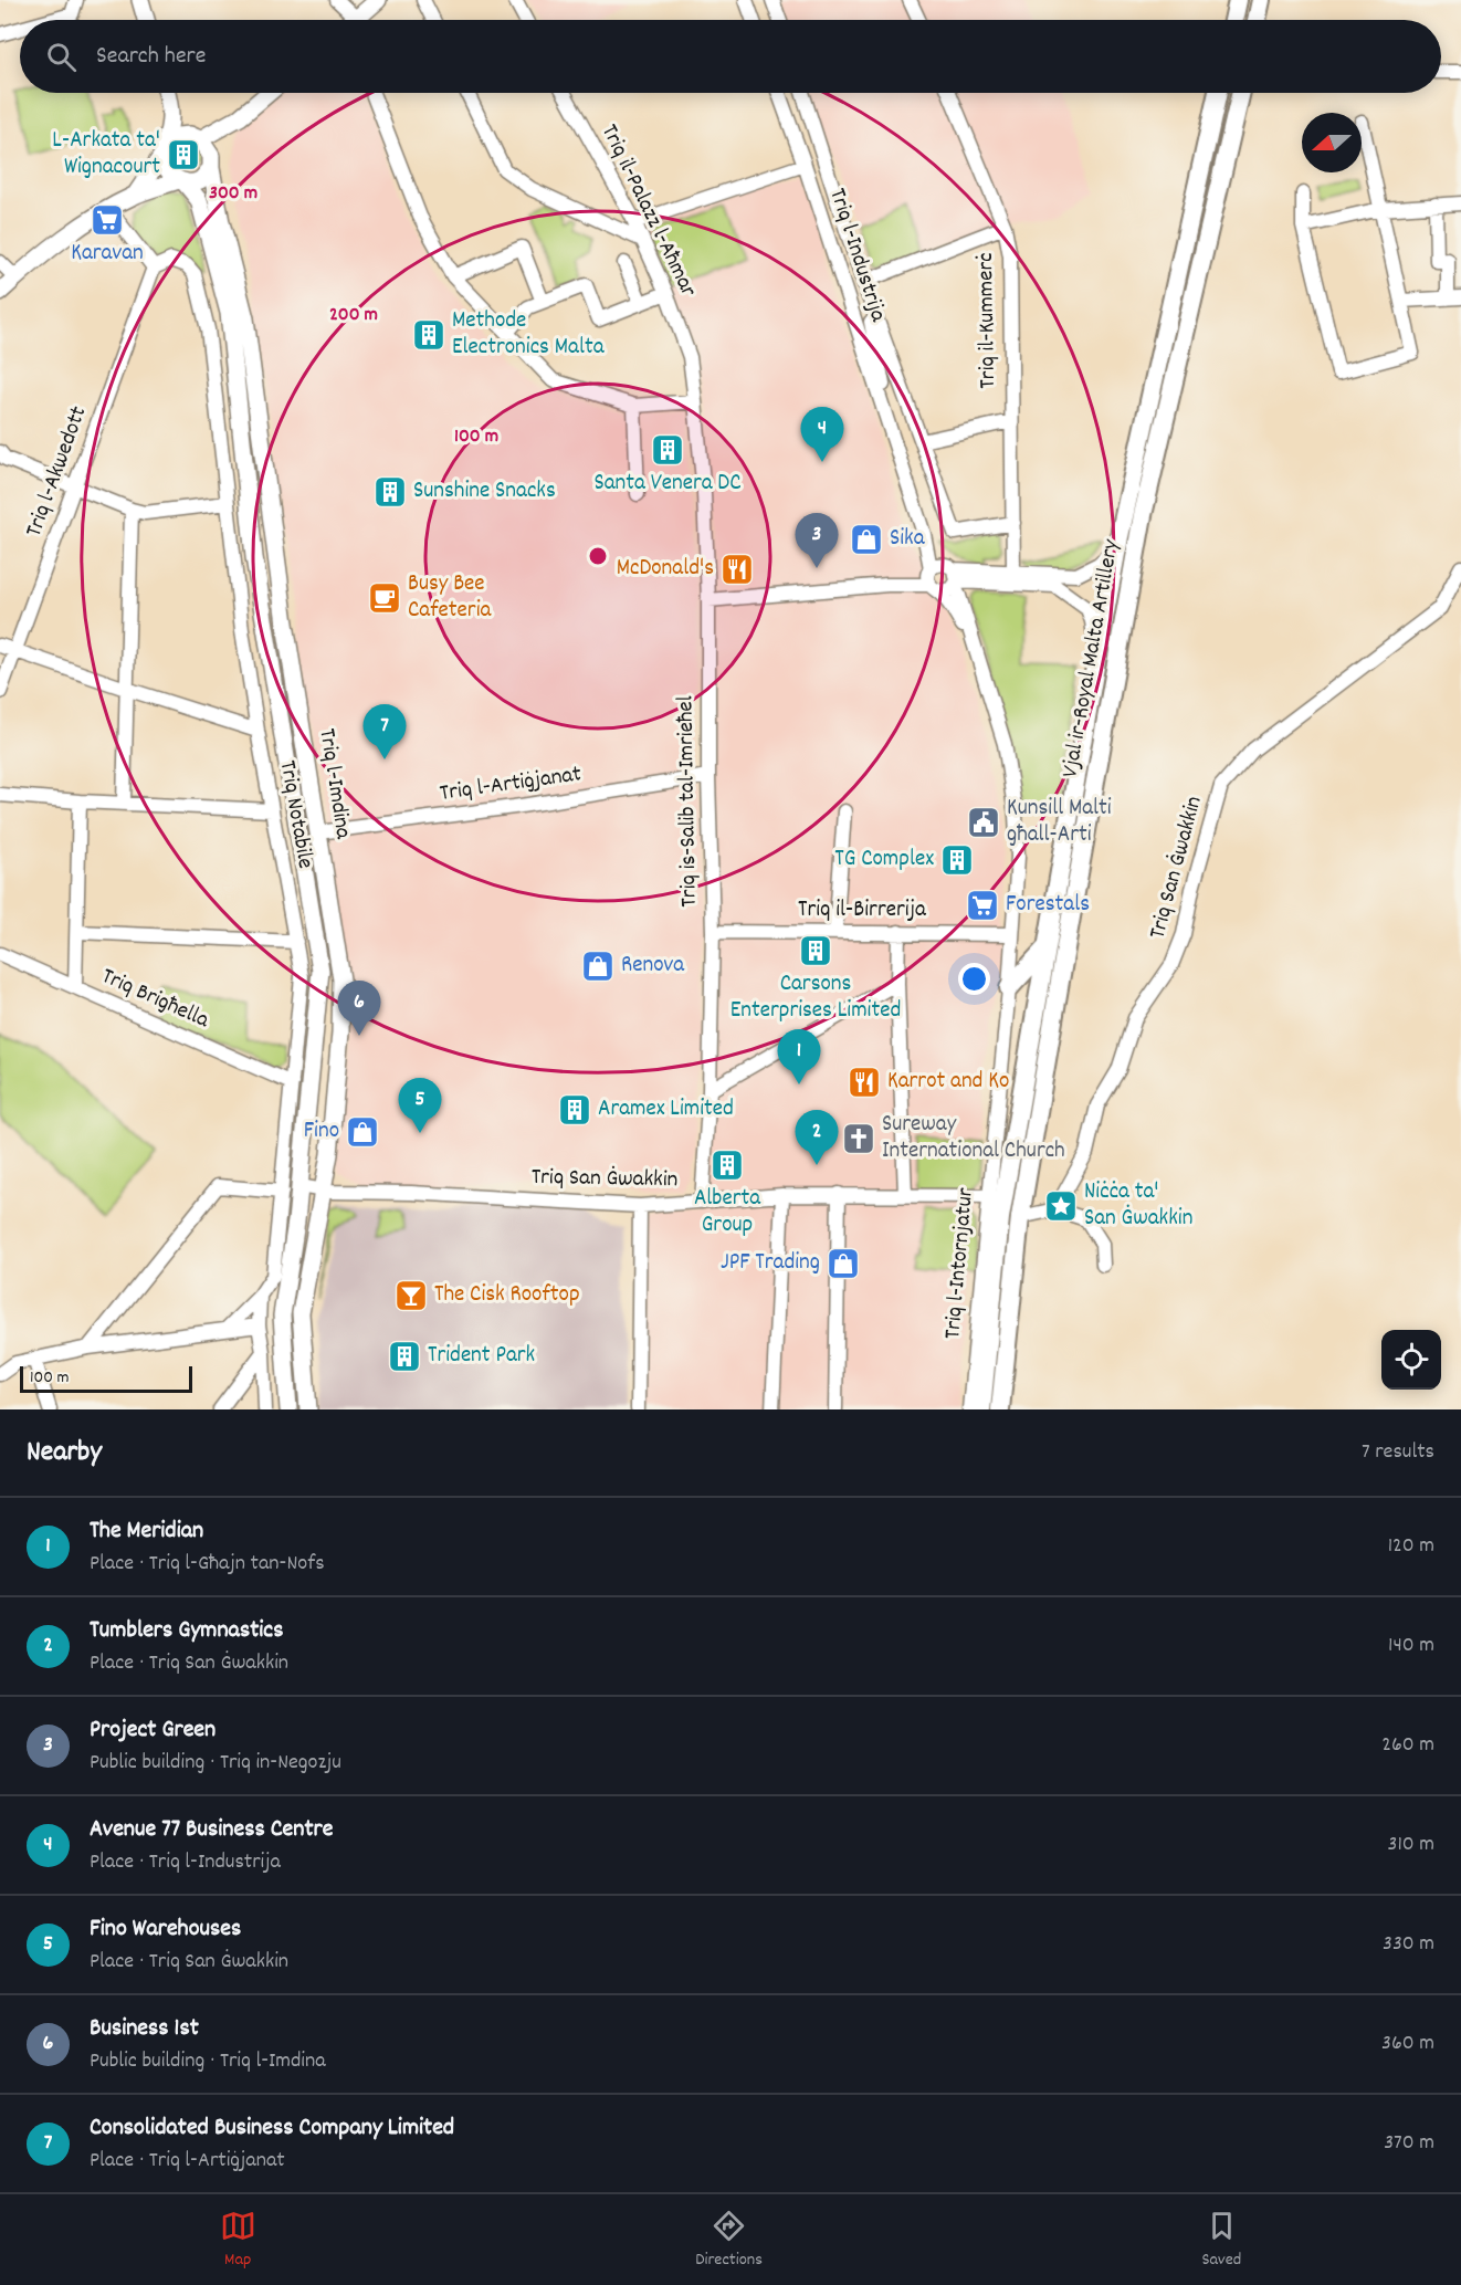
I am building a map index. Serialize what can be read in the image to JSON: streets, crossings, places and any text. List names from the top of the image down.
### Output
{
  "streets": {
    "highway": ["Vjal ir-Royal Malta Artillery"],
    "main road": ["Triq l-Imdina"],
    "street": [
      "Triq il-Palazz l-Aħmar",
      "Triq l-Industrija",
      "Triq il-Kummerċ",
      "Triq l-Akwedott",
      "Triq l-Artiġjanat",
      "Triq is-Salib tal-Imrieħel",
      "Triq Notabile",
      "Triq San Ġwakkin",
      "Triq il-Birrerija",
      "Triq Brigħella",
      "Triq l-Intornjatur"
    ]
  },
  "crossings": [
    ["Triq il-Palazz l-Aħmar", "Triq is-Salib tal-Imrieħel"],
    ["Triq l-Industrija", "Triq il-Kummerċ"],
    ["Triq l-Industrija", "Triq l-Intornjatur"],
    ["Triq l-Akwedott", "Triq Notabile"],
    ["Triq l-Imdina", "Triq l-Artiġjanat"],
    ["Triq l-Imdina", "Triq San Ġwakkin"],
    ["Triq l-Artiġjanat", "Triq is-Salib tal-Imrieħel"],
    ["Triq is-Salib tal-Imrieħel", "Triq San Ġwakkin"],
    ["Triq is-Salib tal-Imrieħel", "Triq il-Birrerija"],
    ["Triq Notabile", "Triq Brigħella"],
    ["Triq San Ġwakkin", "Triq l-Intornjatur"],
    ["Triq il-Birrerija", "Triq l-Intornjatur"]
  ],
  "places": {
    "building": [
      "L-Arkata ta' Wignacourt",
      "Methode Electronics Malta",
      "Santa Venera DC",
      "Sunshine Snacks",
      "TG Complex",
      "Carsons Enterprises Limited",
      "Aramex Limited",
      "Alberta Group",
      "Trident Park"
    ],
    "supermarket": ["Karavan", "Forestals"],
    "shop": [
      "Sika",
      "Renova",
      "Fino",
      "JPF Trading"
    ],
    "restaurant": ["McDonald's", "Karrot and Ko"],
    "cafe": ["Busy Bee Cafeteria"],
    "public building": ["Kunsill Malti għall-Arti"],
    "church": ["Sureway International Church"],
    "place": ["Niċċa ta' San Ġwakkin"],
    "bar": ["The Cisk Rooftop"]
  },
  "scale_bar": "100 m",
  "north": "left",
  "page": {
    "search": "Search here",
    "pins": [
      "4",
      "3",
      "7",
      "6",
      "1",
      "5",
      "2"
    ],
    "scale": "100 m",
    "heading": ["Nearby", "7 results"],
    "list": [
      {
        "mark": "1",
        "name": "The Meridian",
        "note": "Place · Triq l-Għajn tan-Nofs",
        "value": "120 m"
      },
      {
        "mark": "2",
        "name": "Tumblers Gymnastics",
        "note": "Place · Triq San Ġwakkin",
        "value": "140 m"
      },
      {
        "mark": "3",
        "name": "Project Green",
        "note": "Public building · Triq in-Negozju",
        "value": "260 m"
      },
      {
        "mark": "4",
        "name": "Avenue 77 Business Centre",
        "note": "Place · Triq l-Industrija",
        "value": "310 m"
      },
      {
        "mark": "5",
        "name": "Fino Warehouses",
        "note": "Place · Triq San Ġwakkin",
        "value": "330 m"
      },
      {
        "mark": "6",
        "name": "Business 1st",
        "note": "Public building · Triq l-Imdina",
        "value": "360 m"
      },
      {
        "mark": "7",
        "name": "Consolidated Business Company Limited",
        "note": "Place · Triq l-Artiġjanat",
        "value": "370 m"
      }
    ],
    "nav": ["Map", "Directions", "Saved"]
  },
  "rings": ["300 m", "200 m", "100 m"]
}
